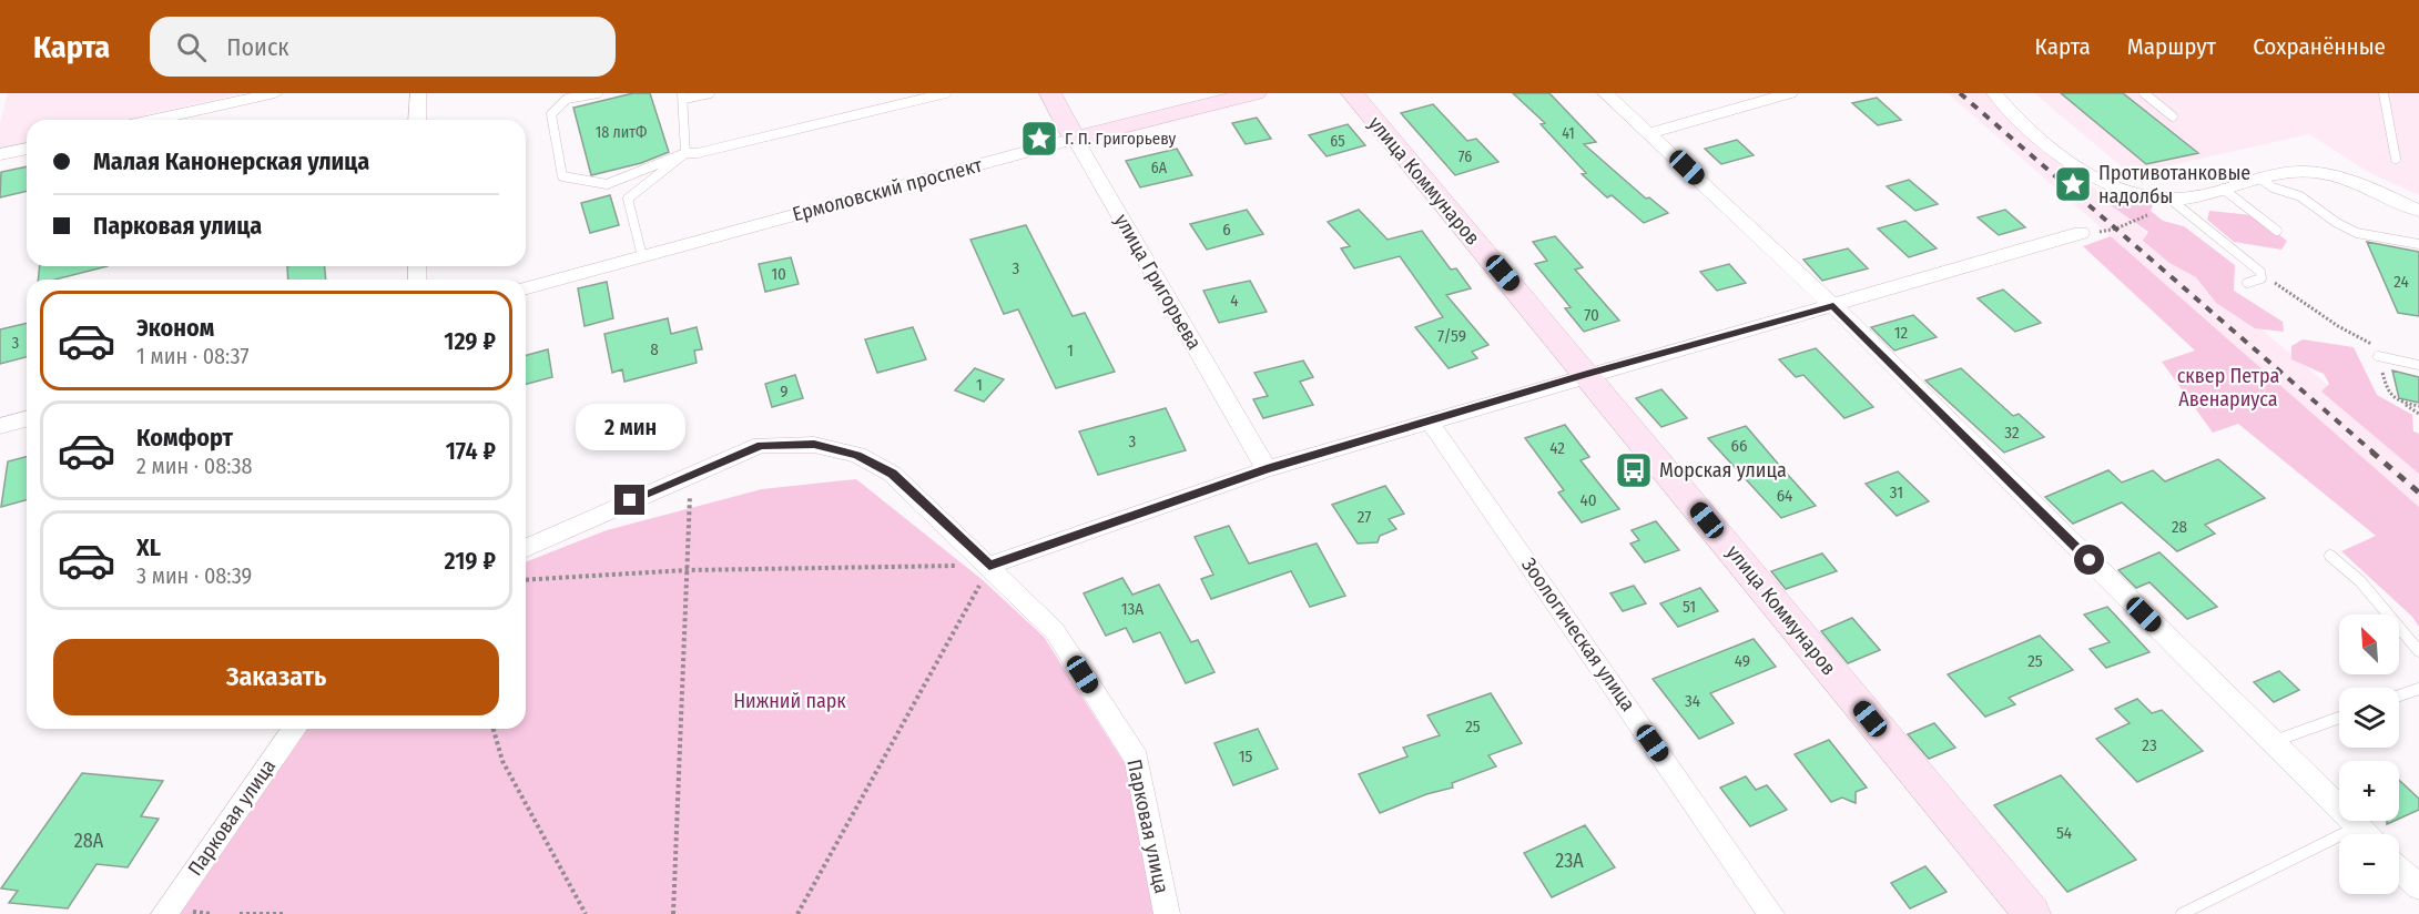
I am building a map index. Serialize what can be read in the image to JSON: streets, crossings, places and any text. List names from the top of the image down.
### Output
{
  "streets": {
    "street": [
      "улица Коммунаров",
      "Ермоловский проспект",
      "улица Григорьева",
      "Зоологическая улица",
      "Парковая улица"
    ]
  },
  "crossings": [
    ["Ермоловский проспект", "улица Григорьева"]
  ],
  "parks": ["сквер Петра Авенариуса", "Нижний парк"],
  "places": {
    "place": ["Г. П. Григорьеву", "Противотанковые надолбы"],
    "bus stop": ["Морская улица"]
  },
  "house_numbers": [
    "18 литФ",
    "41",
    "65",
    "76",
    "6А",
    "6",
    "3",
    "10",
    "24",
    "4",
    "70",
    "12",
    "7/59",
    "3",
    "8",
    "1",
    "1",
    "9",
    "32",
    "3",
    "66",
    "42",
    "31",
    "64",
    "40",
    "27",
    "28",
    "51",
    "13А",
    "49",
    "25",
    "34",
    "25",
    "23",
    "15",
    "54",
    "28А",
    "23А"
  ],
  "north": "top left",
  "page": {
    "header": "Карта",
    "search": "Поиск",
    "nav": ["Карта", "Маршрут", "Сохранённые"],
    "banner": ["Малая Канонерская улица", "Парковая улица"],
    "list": [
      {
        "name": "Эконом",
        "note": "1 мин · 08:37",
        "value": "129 ₽"
      },
      {
        "name": "Комфорт",
        "note": "2 мин · 08:38",
        "value": "174 ₽"
      },
      {
        "name": "XL",
        "note": "3 мин · 08:39",
        "value": "219 ₽"
      }
    ],
    "bubble": "2 мин",
    "map_buttons": ["+", "−"],
    "buttons": "Заказать"
  }
}
